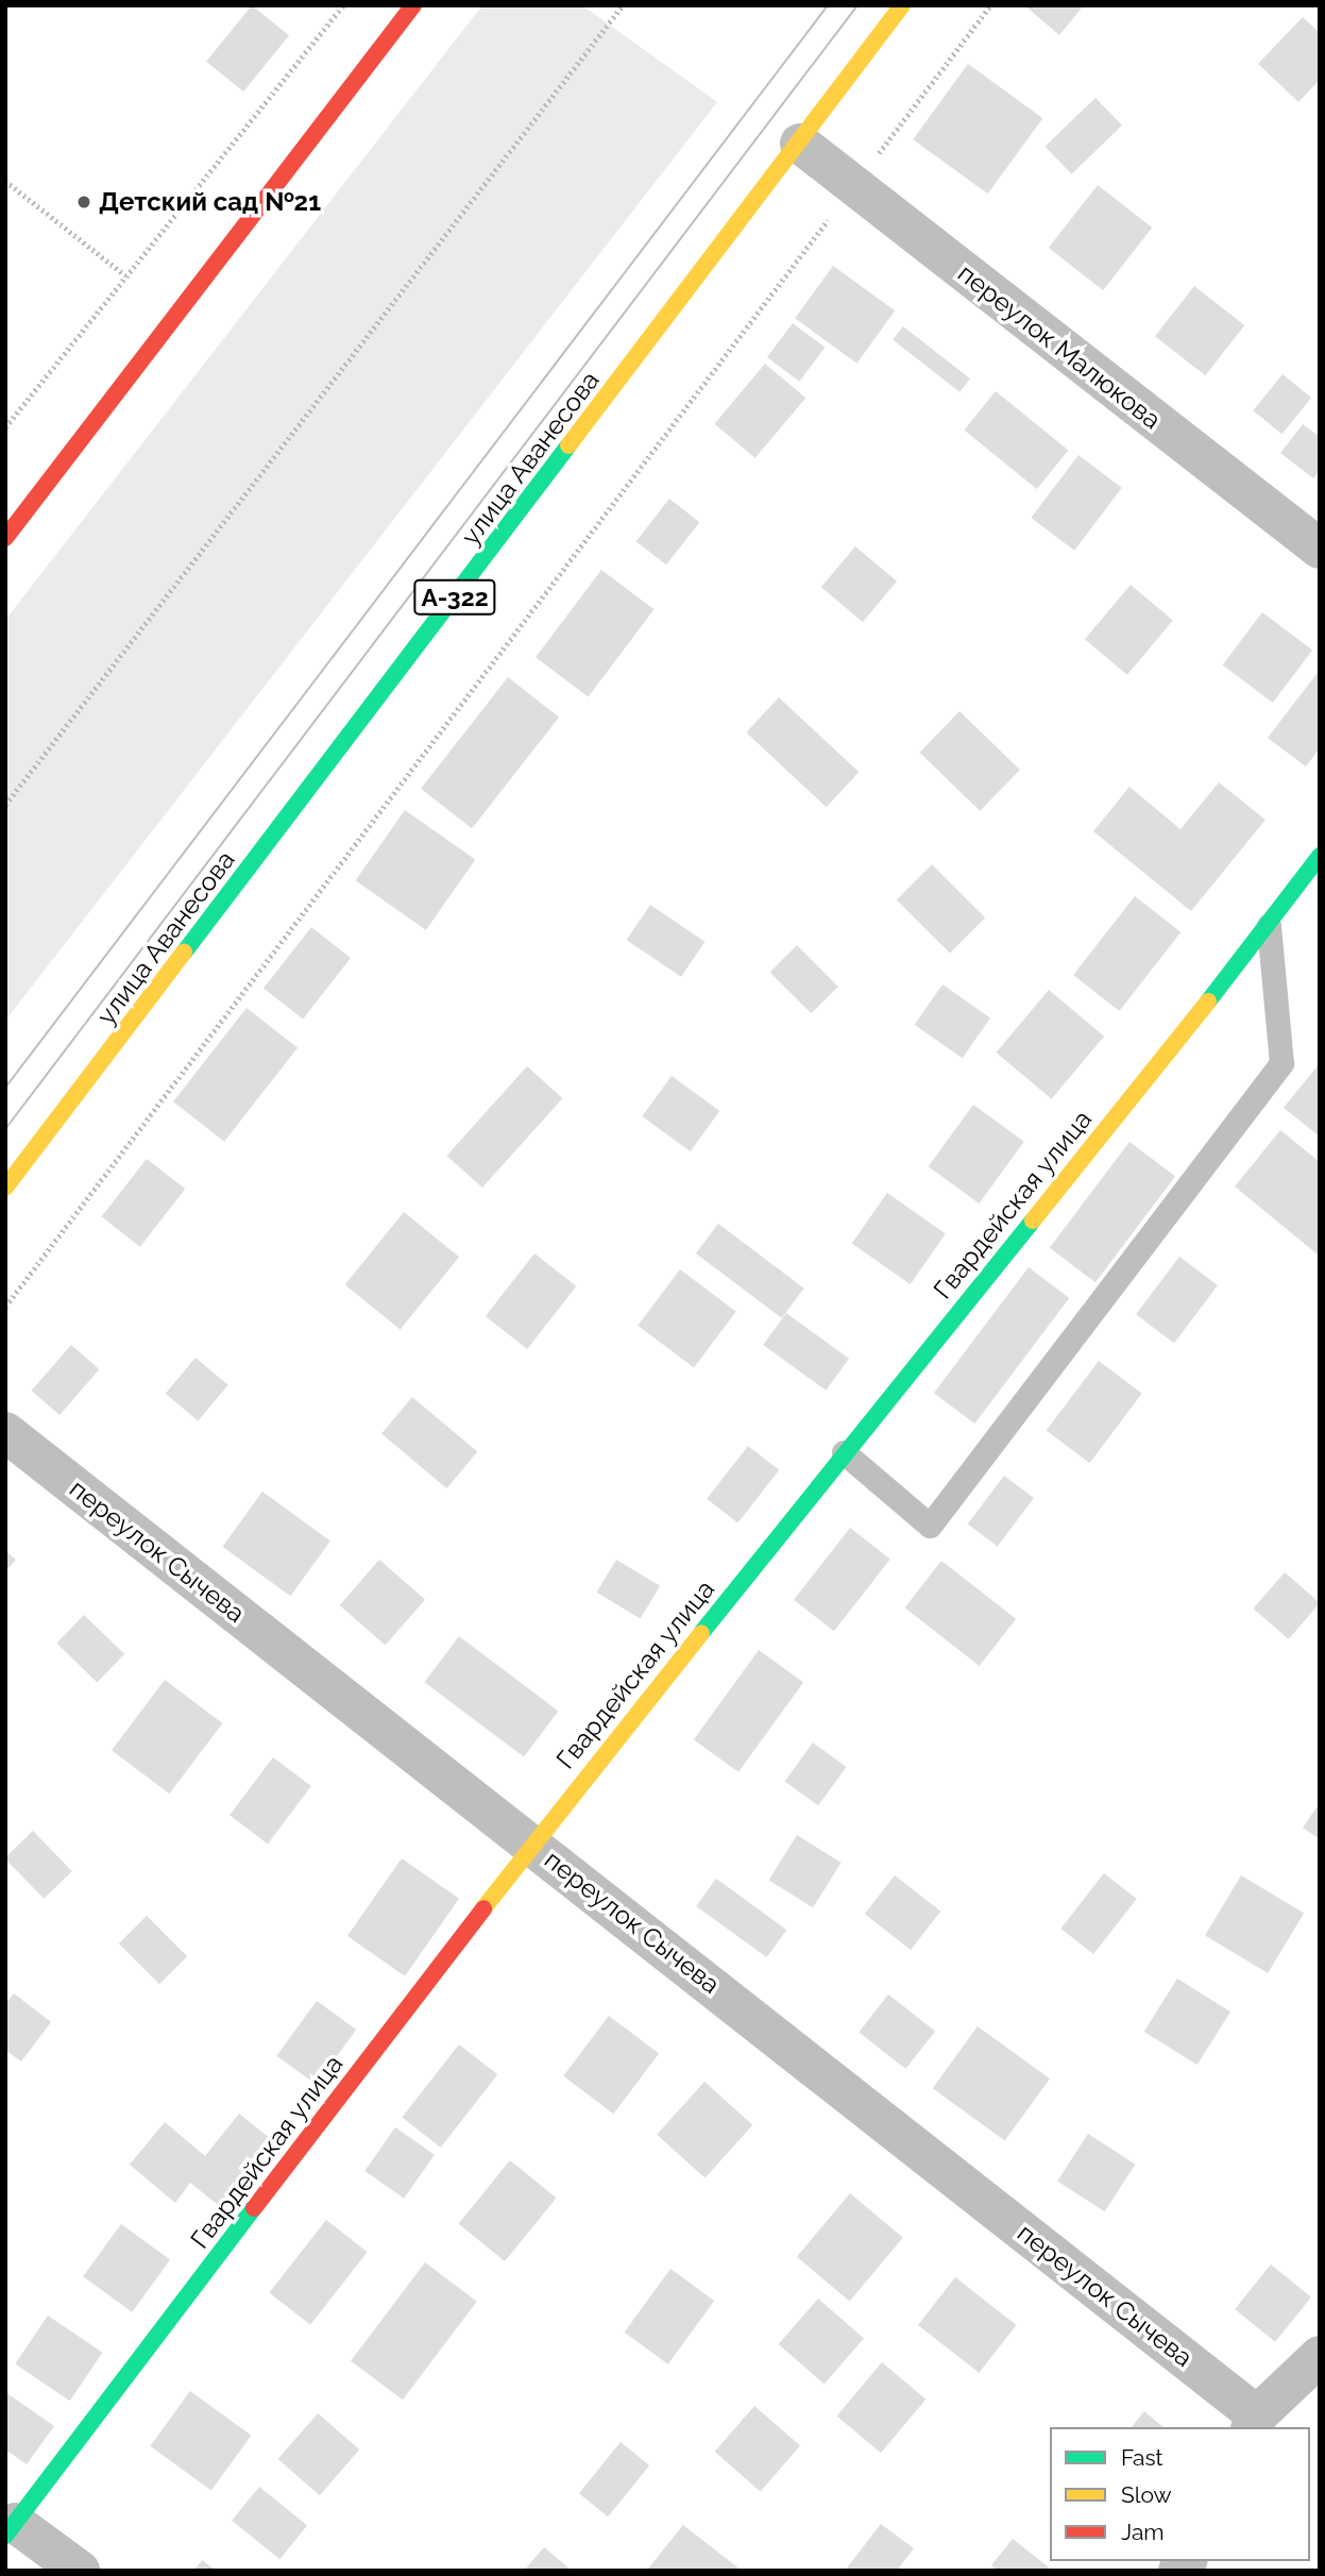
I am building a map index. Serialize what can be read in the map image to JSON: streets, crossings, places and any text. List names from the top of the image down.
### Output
{
  "streets": {
    "main road": ["улица Аванесова", "А-322", "Гвардейская улица"],
    "street": ["переулок Малюкова", "переулок Сычева"]
  },
  "crossings": [
    ["переулок Малюкова", "улица Аванесова"],
    ["Гвардейская улица", "переулок Сычева"]
  ],
  "places": ["Детский сад №21"],
  "legend": ["Fast", "Slow", "Jam"]
}
